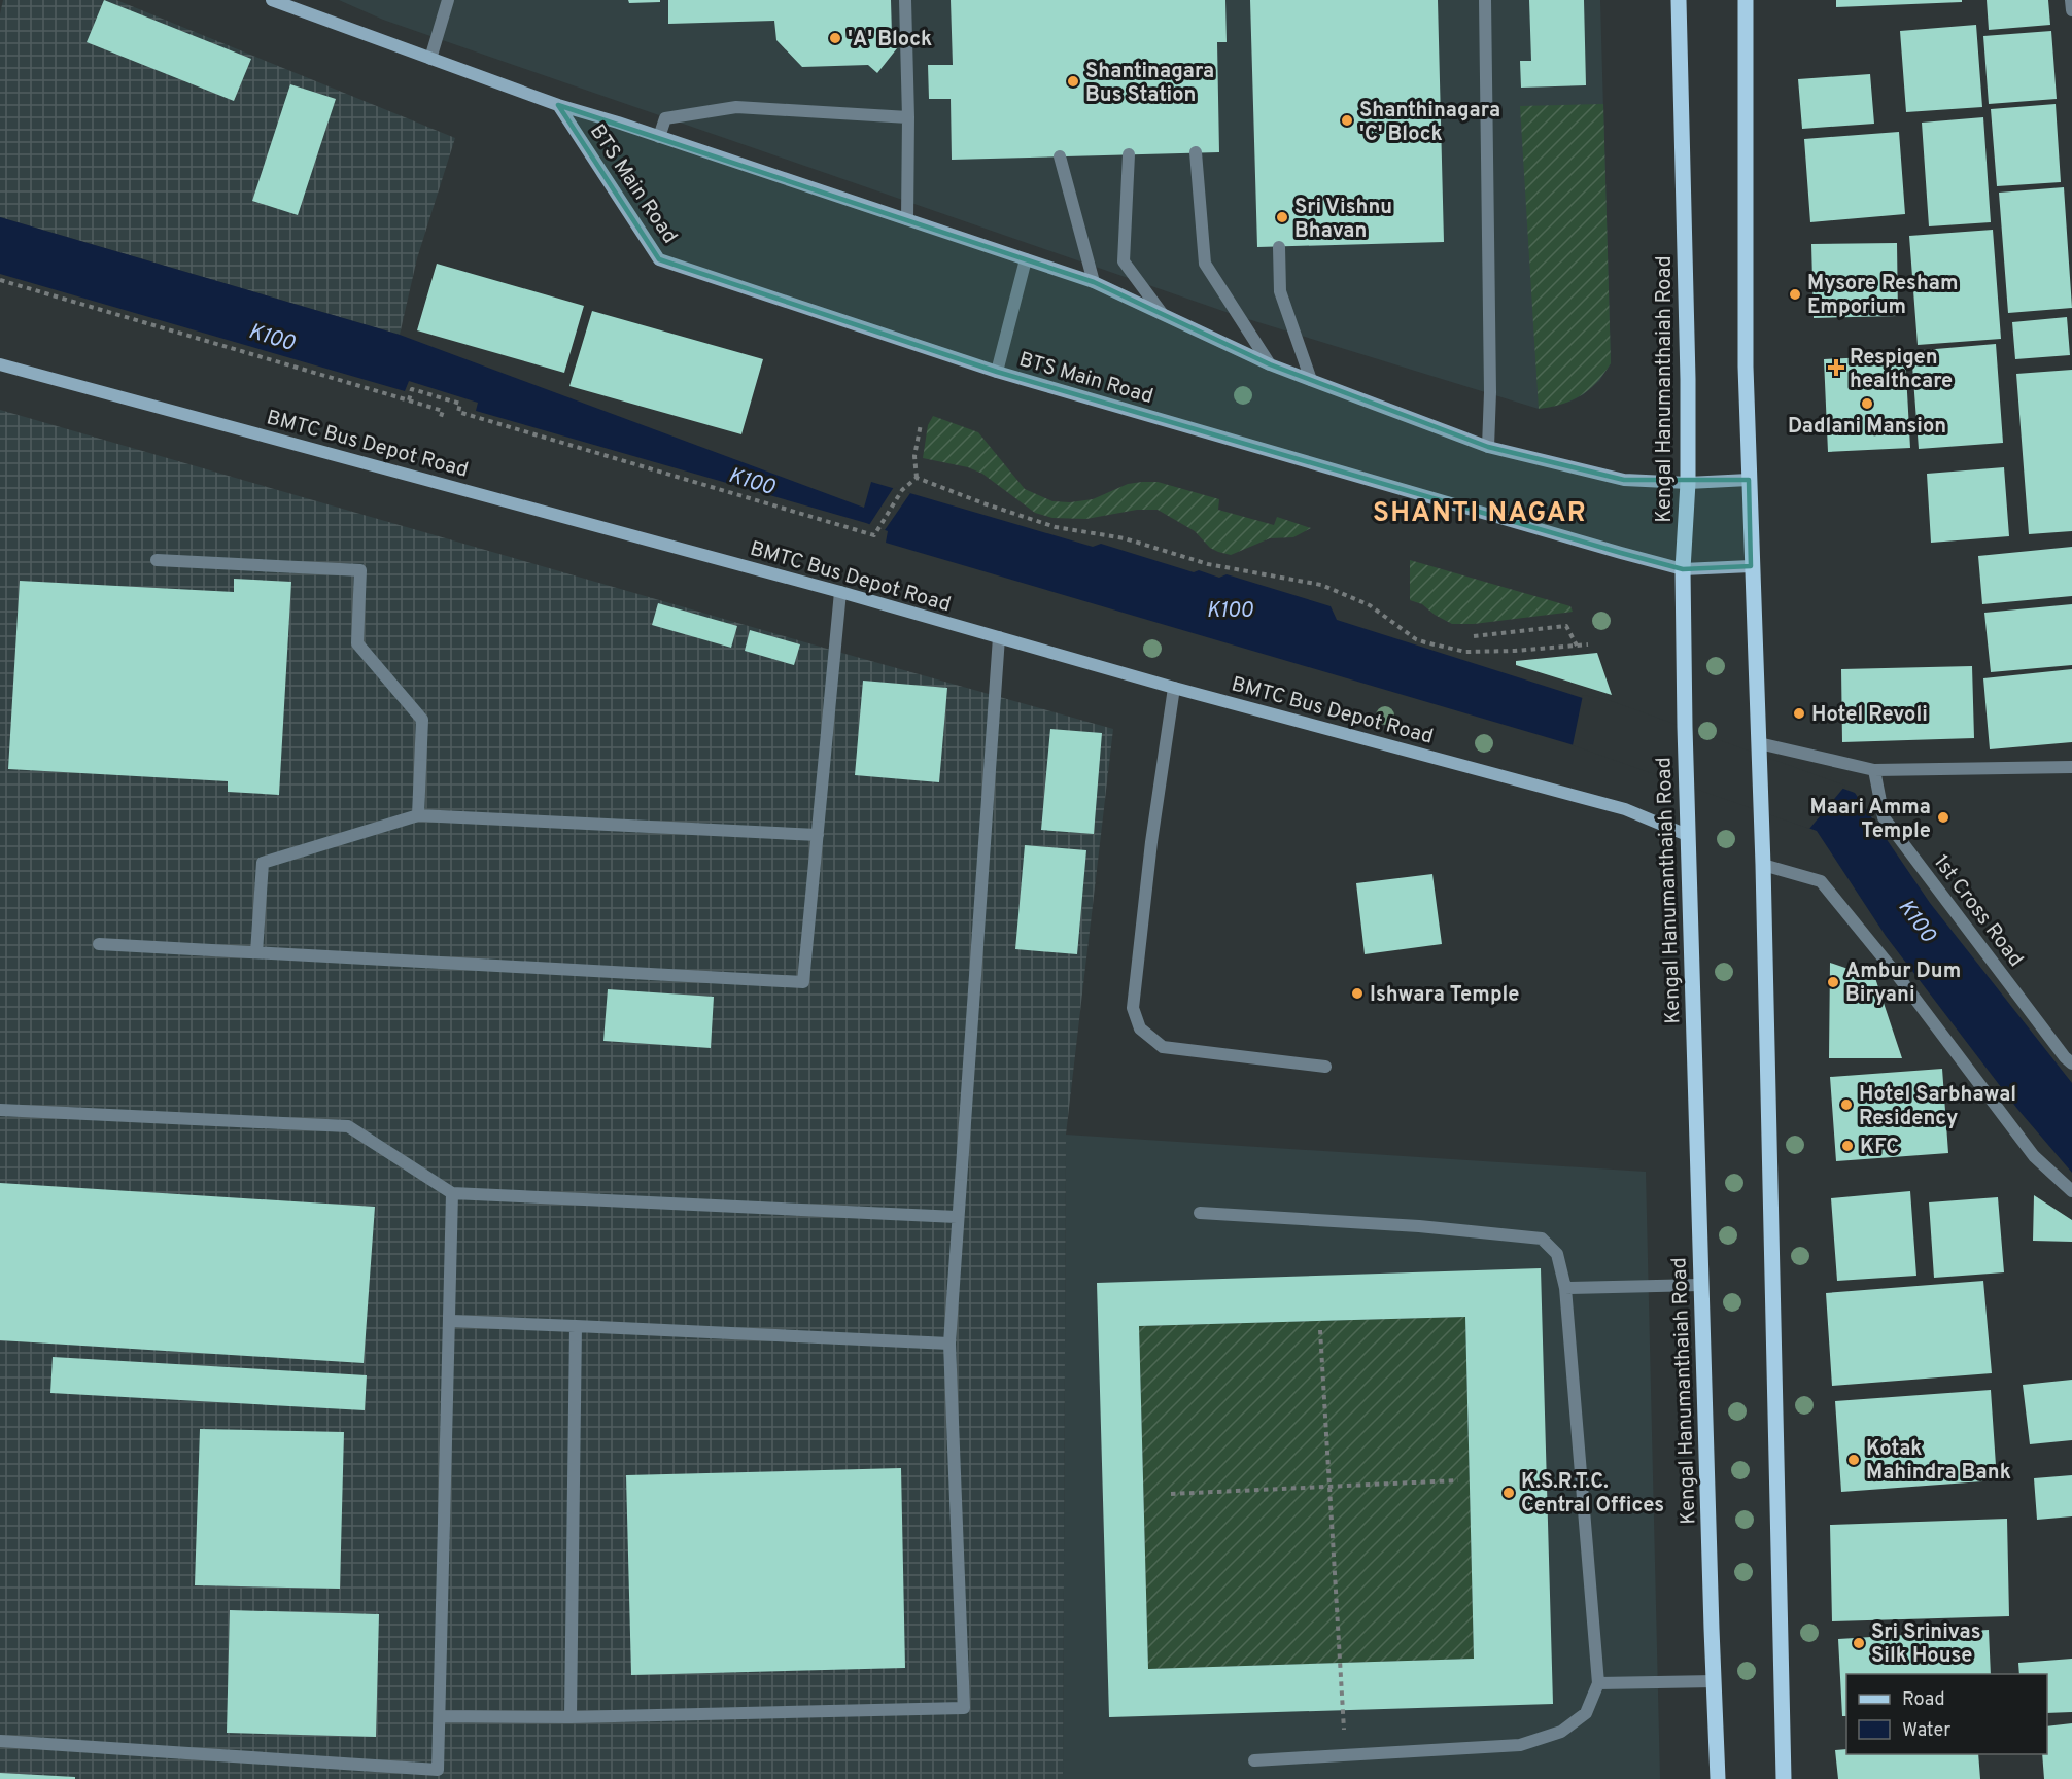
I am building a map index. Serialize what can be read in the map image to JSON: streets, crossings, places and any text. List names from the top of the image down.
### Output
{
  "streets": {
    "main road": ["Kengal Hanumanthaiah Road"],
    "street": ["BTS Main Road", "BMTC Bus Depot Road", "1st Cross Road"]
  },
  "crossings": [
    ["BTS Main Road", "Kengal Hanumanthaiah Road"],
    ["Kengal Hanumanthaiah Road", "BMTC Bus Depot Road"]
  ],
  "districts": ["SHANTI NAGAR"],
  "water": ["K100"],
  "places": {
    "other": [
      "'A' Block",
      "Shantinagara Bus Station",
      "Shanthinagara 'C' Block",
      "Sri Vishnu Bhavan",
      "Mysore Resham Emporium",
      "Dadlani Mansion",
      "Hotel Revoli",
      "Maari Amma Temple",
      "Ambur Dum Biryani",
      "Ishwara Temple",
      "Hotel Sarbhawal Residency",
      "KFC",
      "Kotak Mahindra Bank",
      "K.S.R.T.C. Central Offices",
      "Sri Srinivas Silk House"
    ],
    "health": ["Respigen healthcare"]
  },
  "legend": ["Road", "Water"]
}
